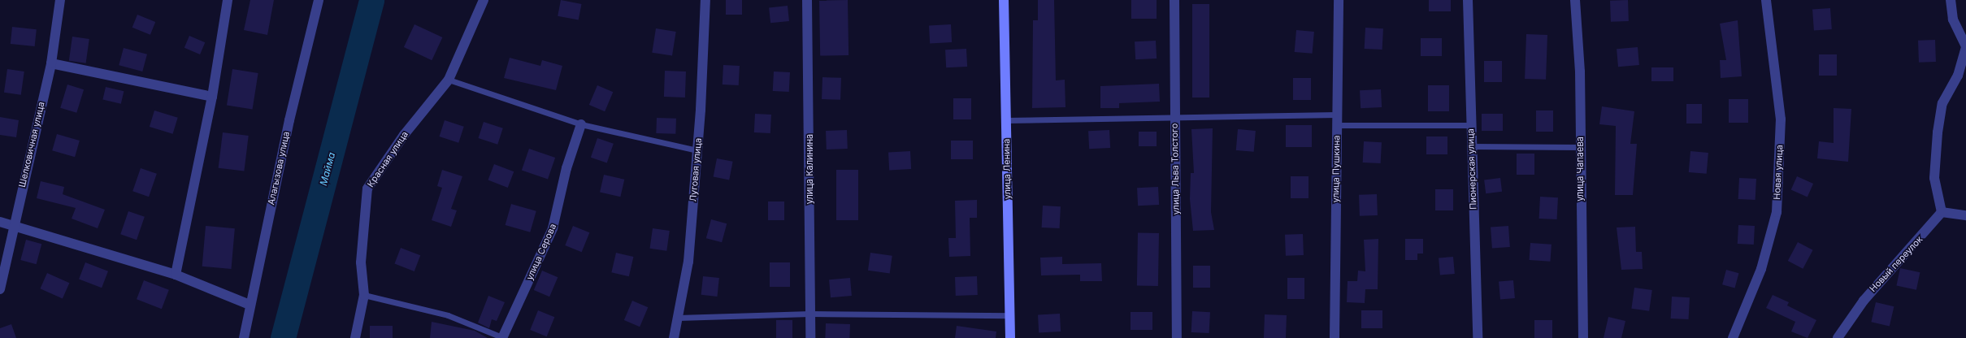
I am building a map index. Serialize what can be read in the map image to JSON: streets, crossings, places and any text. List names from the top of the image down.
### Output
{
  "streets": {
    "street": [
      "Шелковичная улица",
      "Красная улица",
      "Алагызова улица",
      "улица Калинина",
      "улица Ленина",
      "улица Льва Толстого",
      "улица Пушкина",
      "Пионерская улица",
      "улица Чапаева",
      "Луговая улица",
      "Новая улица",
      "улица Серова",
      "Новый переулок"
    ]
  },
  "water": ["Майма"]
}
